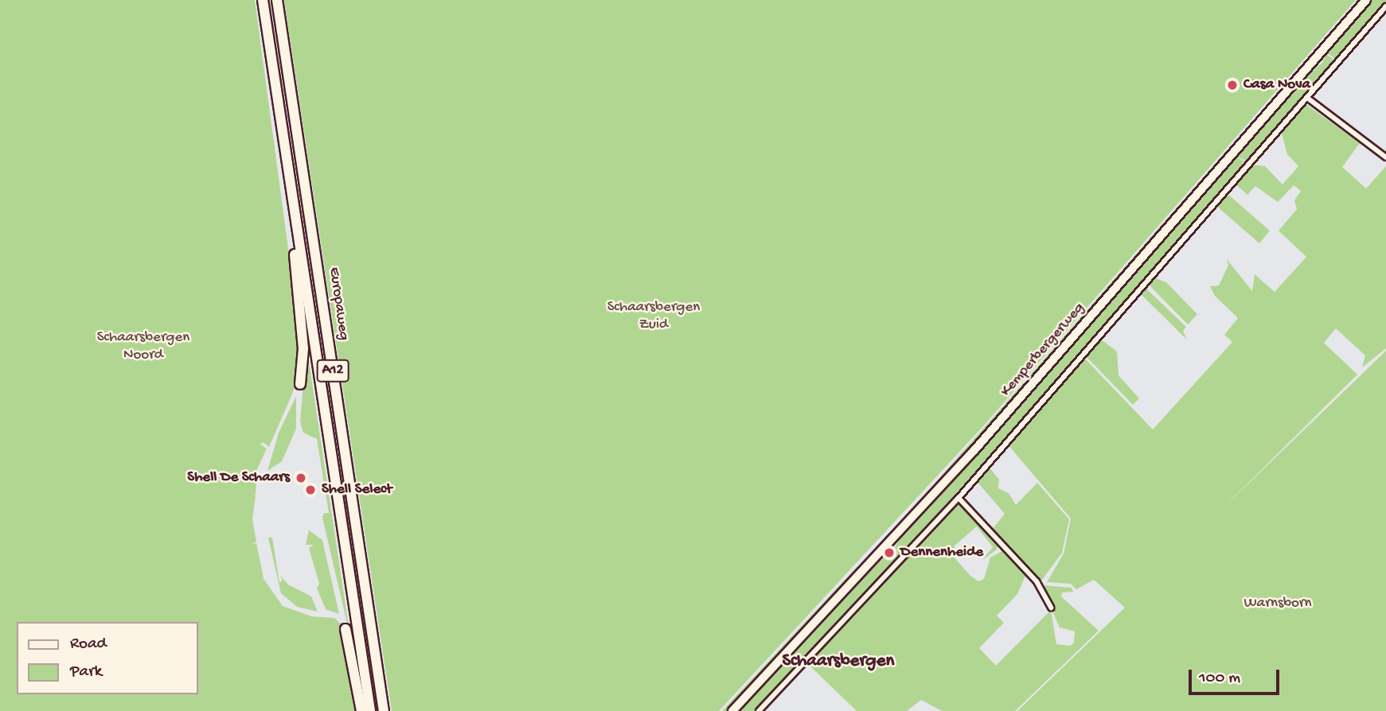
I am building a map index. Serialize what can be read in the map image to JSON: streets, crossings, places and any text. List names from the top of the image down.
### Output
{
  "streets": {
    "highway": ["Europaweg", "A12"],
    "main road": ["Kemperbergerweg"]
  },
  "crossings": [
    ["Europaweg", "A12"]
  ],
  "districts": ["Schaarsbergen"],
  "parks": ["Schaarsbergen Zuid", "Schaarsbergen Noord", "Warnsborn"],
  "places": [
    "Casa Nova",
    "Shell De Schaars",
    "Shell Select",
    "Dennenheide"
  ],
  "legend": ["Road", "Park"],
  "scale_bar": "100 m"
}
